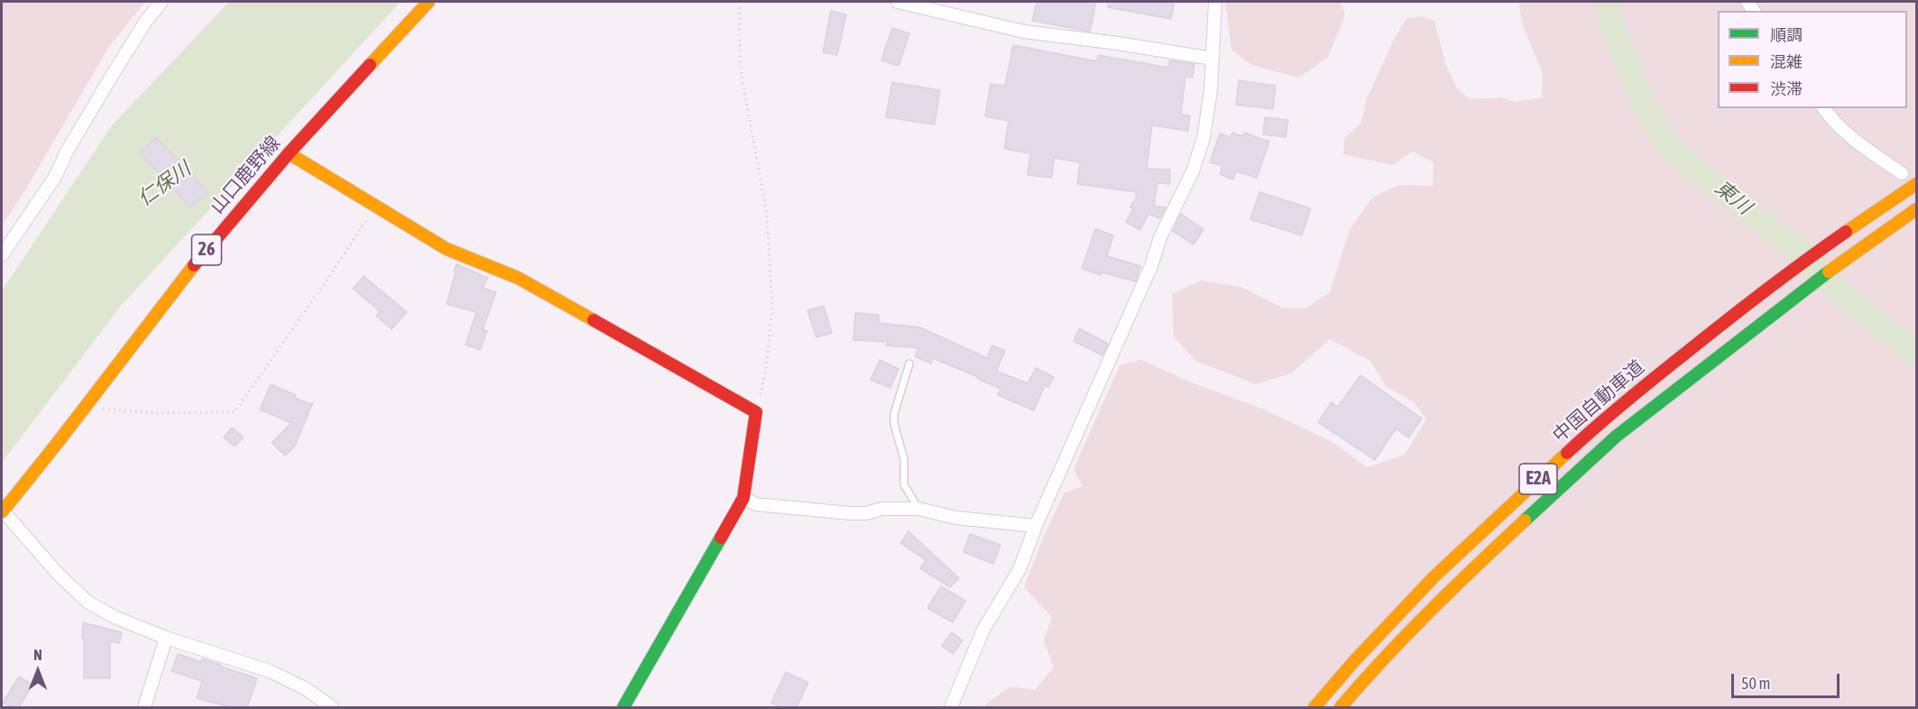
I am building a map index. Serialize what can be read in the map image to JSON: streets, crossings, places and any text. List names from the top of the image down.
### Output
{
  "streets": {
    "main road": [
      "山口鹿野線",
      "26",
      "中国自動車道",
      "E2A"
    ]
  },
  "water": ["仁保川", "東川"],
  "legend": ["順調", "混雑", "渋滞"],
  "scale_bar": "50 m",
  "north": "top"
}
